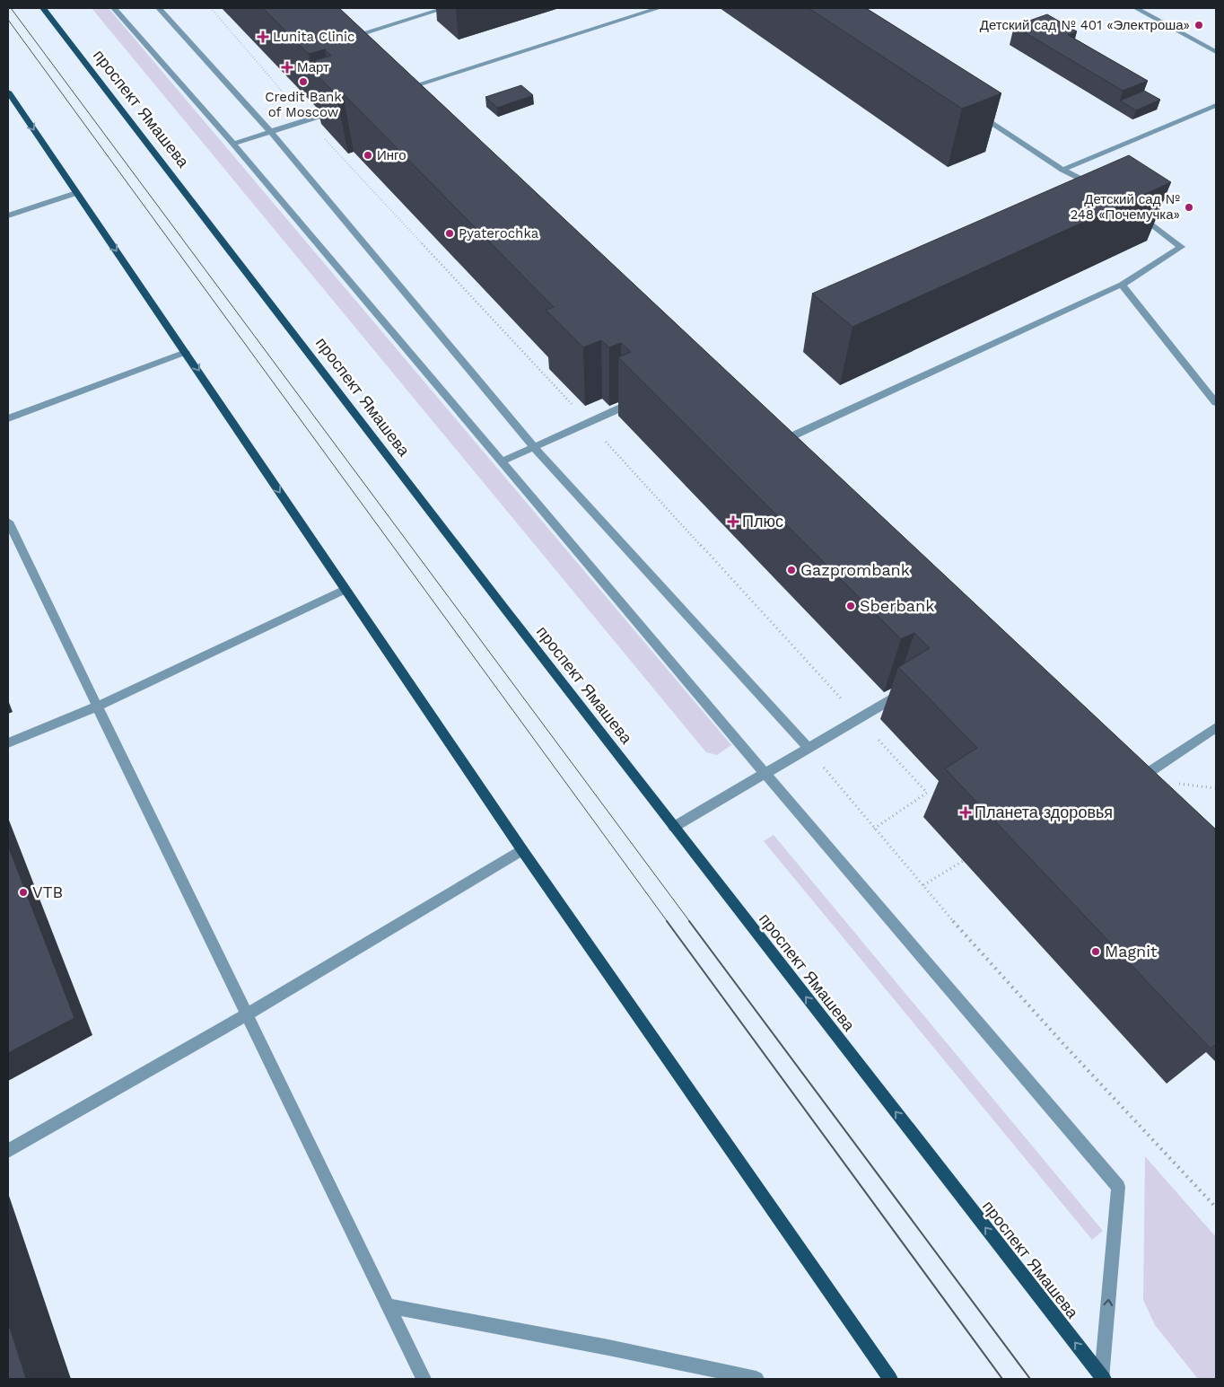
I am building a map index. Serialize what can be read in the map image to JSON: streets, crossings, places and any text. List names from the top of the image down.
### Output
{
  "streets": {
    "main road": ["проспект Ямашева"]
  },
  "one_way": ["проспект Ямашева"],
  "places": {
    "other": [
      "Детский сад № 401 «Электроша»",
      "Credit Bank of Moscow",
      "Инго",
      "Детский сад № 248 «Почемучка»",
      "Pyaterochka",
      "Gazprombank",
      "Sberbank",
      "VTB",
      "Magnit"
    ],
    "health": [
      "Lunita Clinic",
      "Март",
      "Плюс",
      "Планета здоровья"
    ]
  }
}
